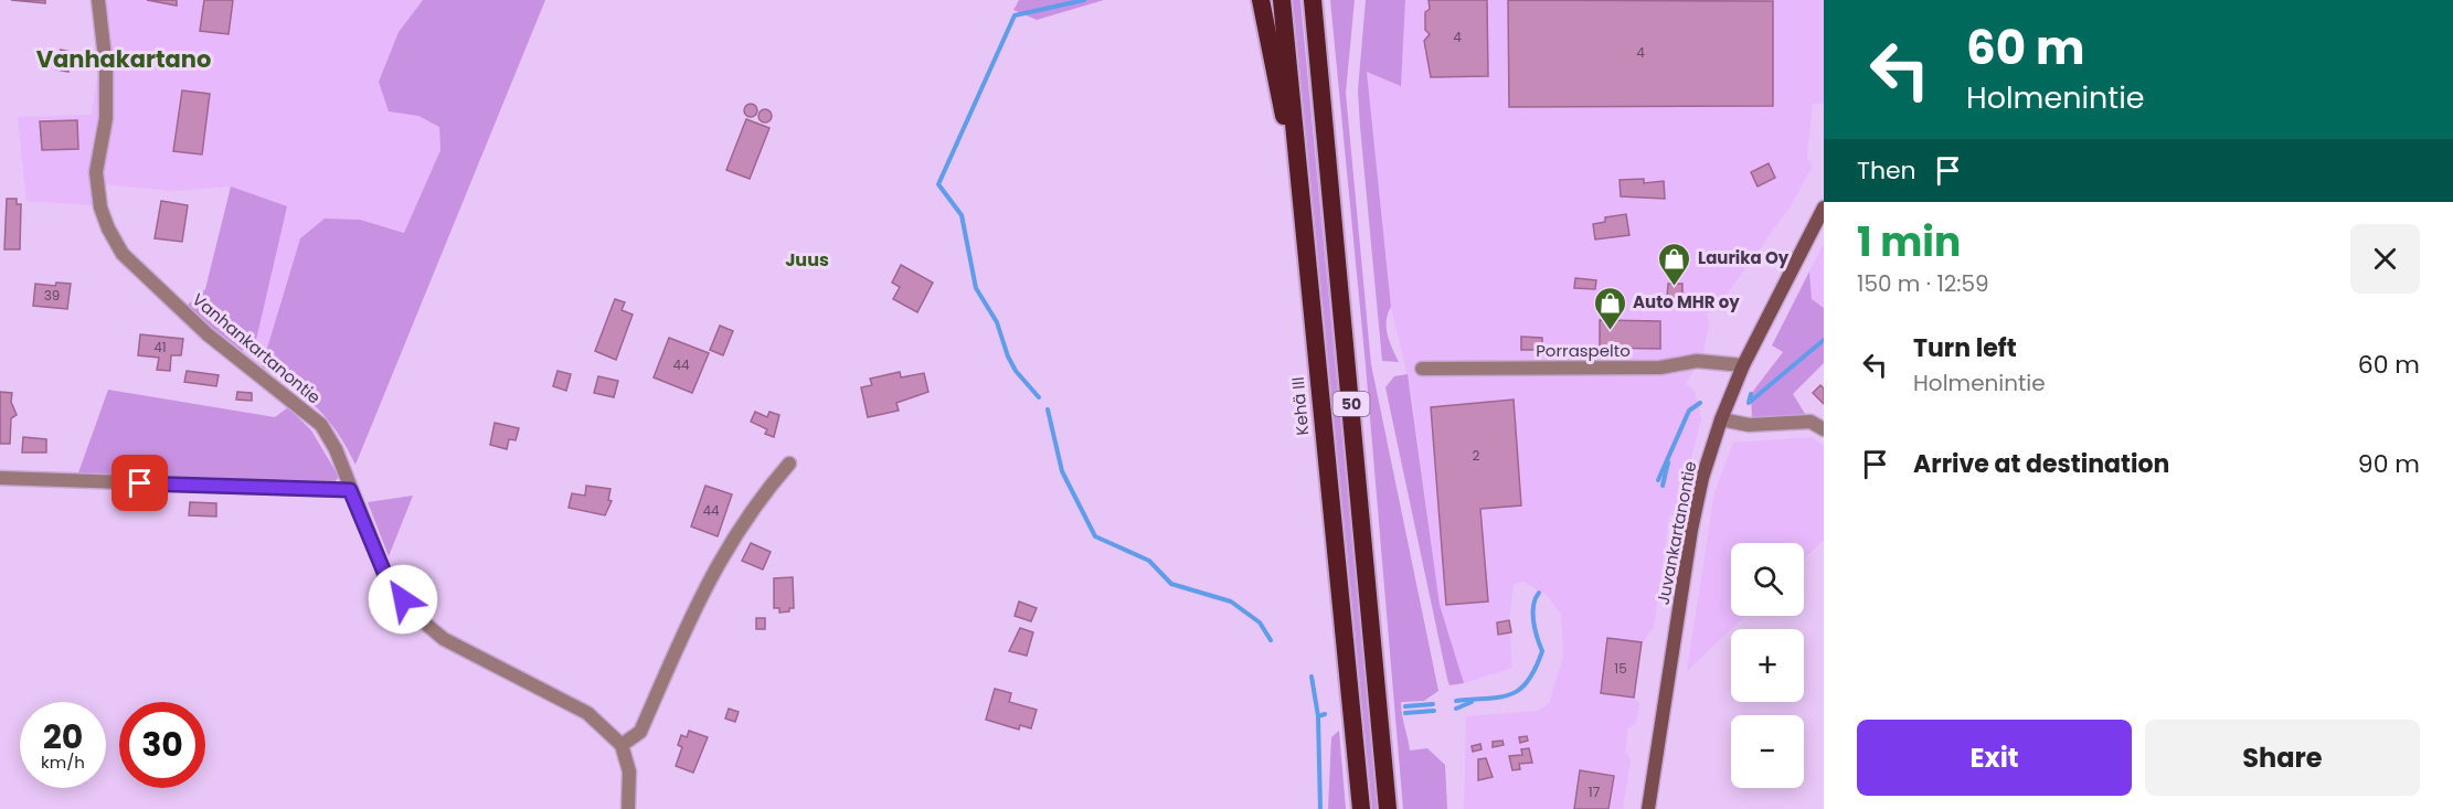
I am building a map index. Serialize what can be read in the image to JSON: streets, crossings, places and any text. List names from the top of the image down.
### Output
{
  "streets": {
    "highway": ["50", "Kehä III"],
    "main road": ["Juvankartanontie"],
    "street": ["Vanhankartanontie", "Porraspelto"]
  },
  "crossings": [
    ["Porraspelto", "Juvankartanontie"]
  ],
  "districts": ["Vanhakartano", "Juus"],
  "places": {
    "shop": ["Laurika Oy", "Auto MHR oy"]
  },
  "house_numbers": [
    "4",
    "4",
    "39",
    "41",
    "44",
    "2",
    "44",
    "15",
    "17"
  ],
  "page": {
    "turn": ["60 m", "Holmenintie"],
    "then": "Then",
    "heading": ["1 min", "150 m · 12:59"],
    "list": [
      {
        "name": "Turn left",
        "note": "Holmenintie",
        "value": "60 m"
      },
      {
        "name": "Arrive at destination",
        "value": "90 m"
      }
    ],
    "map_buttons": ["+", "−"],
    "speed": "20 km/h",
    "limit": "30",
    "buttons": ["Exit", "Share"]
  }
}
